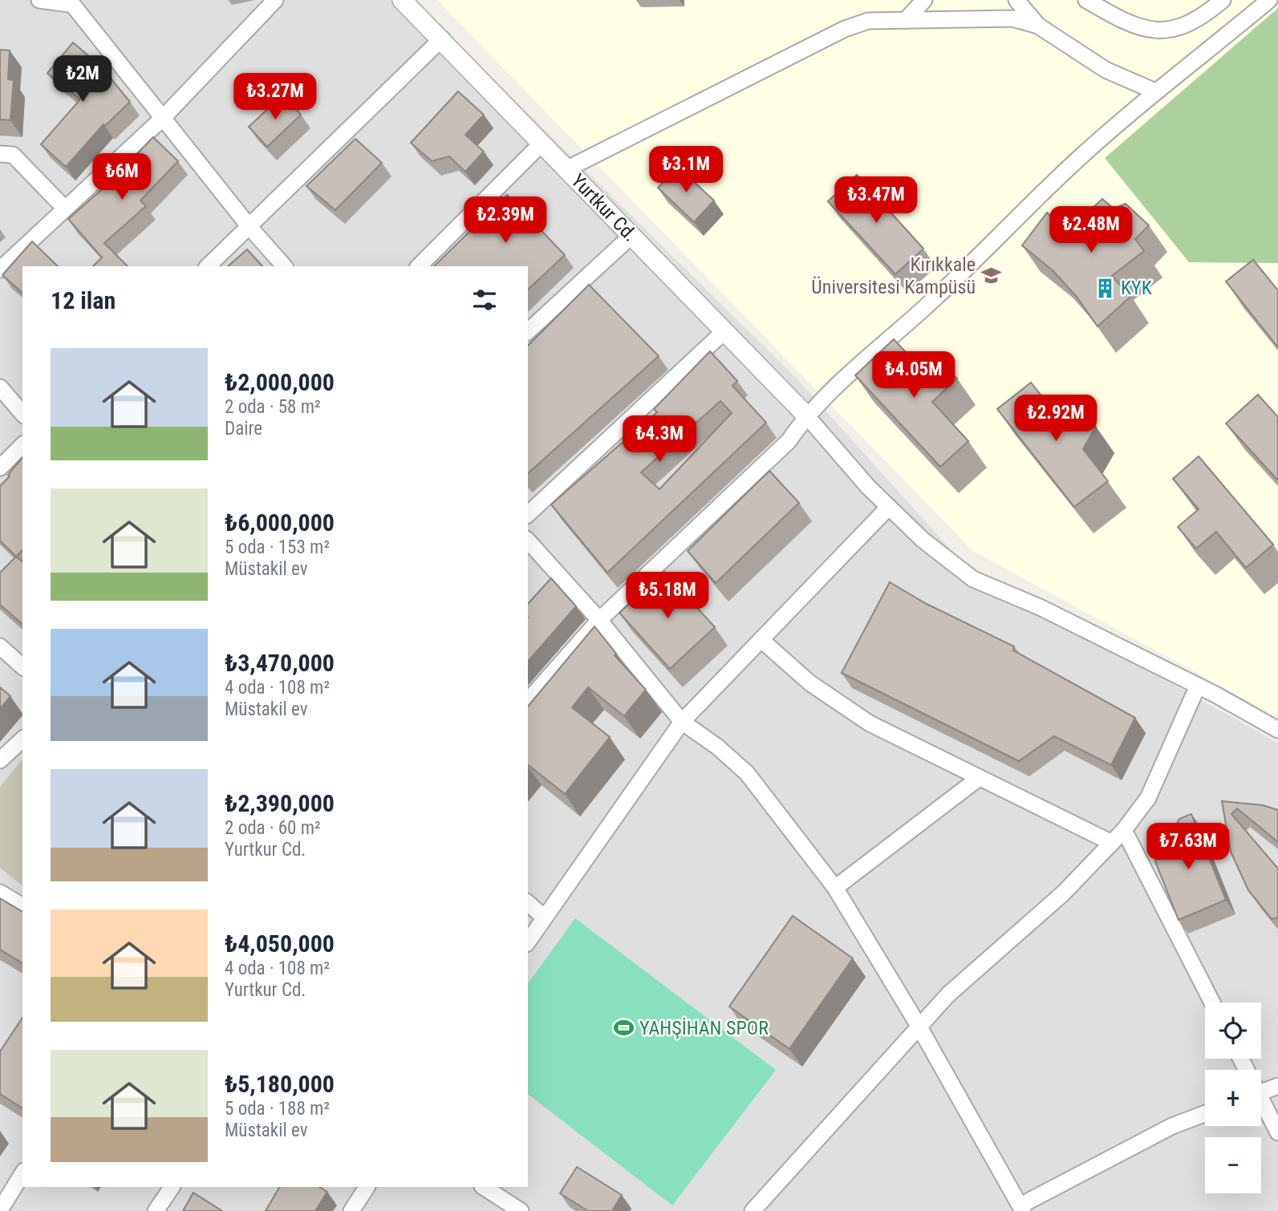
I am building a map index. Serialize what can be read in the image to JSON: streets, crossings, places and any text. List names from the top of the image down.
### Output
{
  "streets": {
    "street": ["Yurtkur Cd."]
  },
  "places": {
    "school or university": ["Kırıkkale Üniversitesi Kampüsü"],
    "building": ["KYK"],
    "sports": ["YAHŞİHAN SPOR"]
  },
  "page": {
    "price": [
      "₺2M",
      "₺3.27M",
      "₺3.1M",
      "₺6M",
      "₺3.47M",
      "₺2.39M",
      "₺2.48M",
      "₺4.05M",
      "₺2.92M",
      "₺4.3M",
      "₺5.18M",
      "₺7.63M"
    ],
    "heading": "12 ilan",
    "list": [
      {
        "name": "₺2,000,000",
        "note": "2 oda · 58 m² · Daire"
      },
      {
        "name": "₺6,000,000",
        "note": "5 oda · 153 m² · Müstakil ev"
      },
      {
        "name": "₺3,470,000",
        "note": "4 oda · 108 m² · Müstakil ev"
      },
      {
        "name": "₺2,390,000",
        "note": "2 oda · 60 m² · Yurtkur Cd."
      },
      {
        "name": "₺4,050,000",
        "note": "4 oda · 108 m² · Yurtkur Cd."
      },
      {
        "name": "₺5,180,000",
        "note": "5 oda · 188 m² · Müstakil ev"
      }
    ],
    "map_buttons": ["+", "−"]
  }
}
